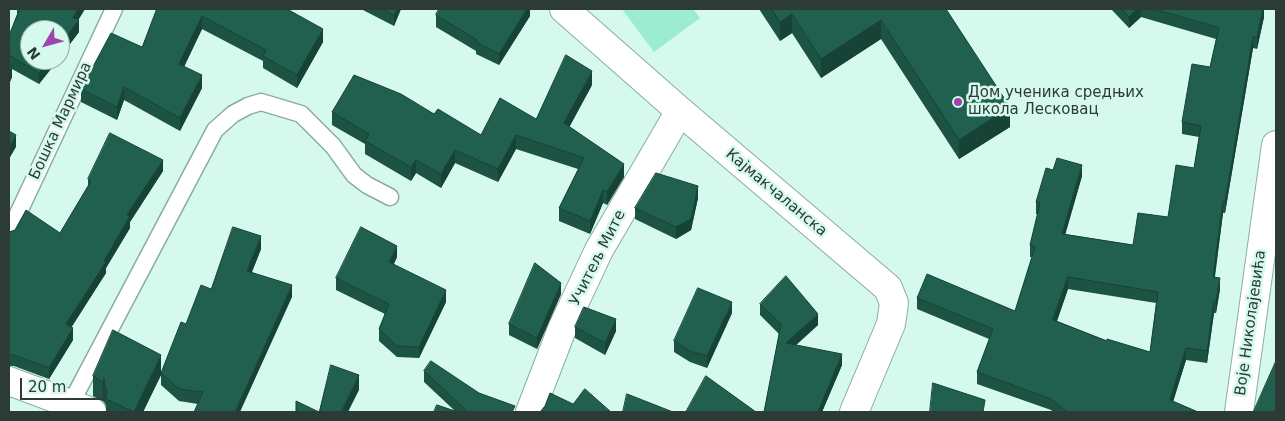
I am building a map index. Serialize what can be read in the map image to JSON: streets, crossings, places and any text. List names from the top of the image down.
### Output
{
  "streets": {
    "street": ["Кајмакчаланска", "Учитељ Мите", "Воје Николајевића"],
    "lane": ["Бошка Мармира"]
  },
  "crossings": [
    ["Кајмакчаланска", "Учитељ Мите"]
  ],
  "places": ["Дом ученика средњих школа Лесковац"],
  "scale_bar": "20 m",
  "north": "bottom left"
}
